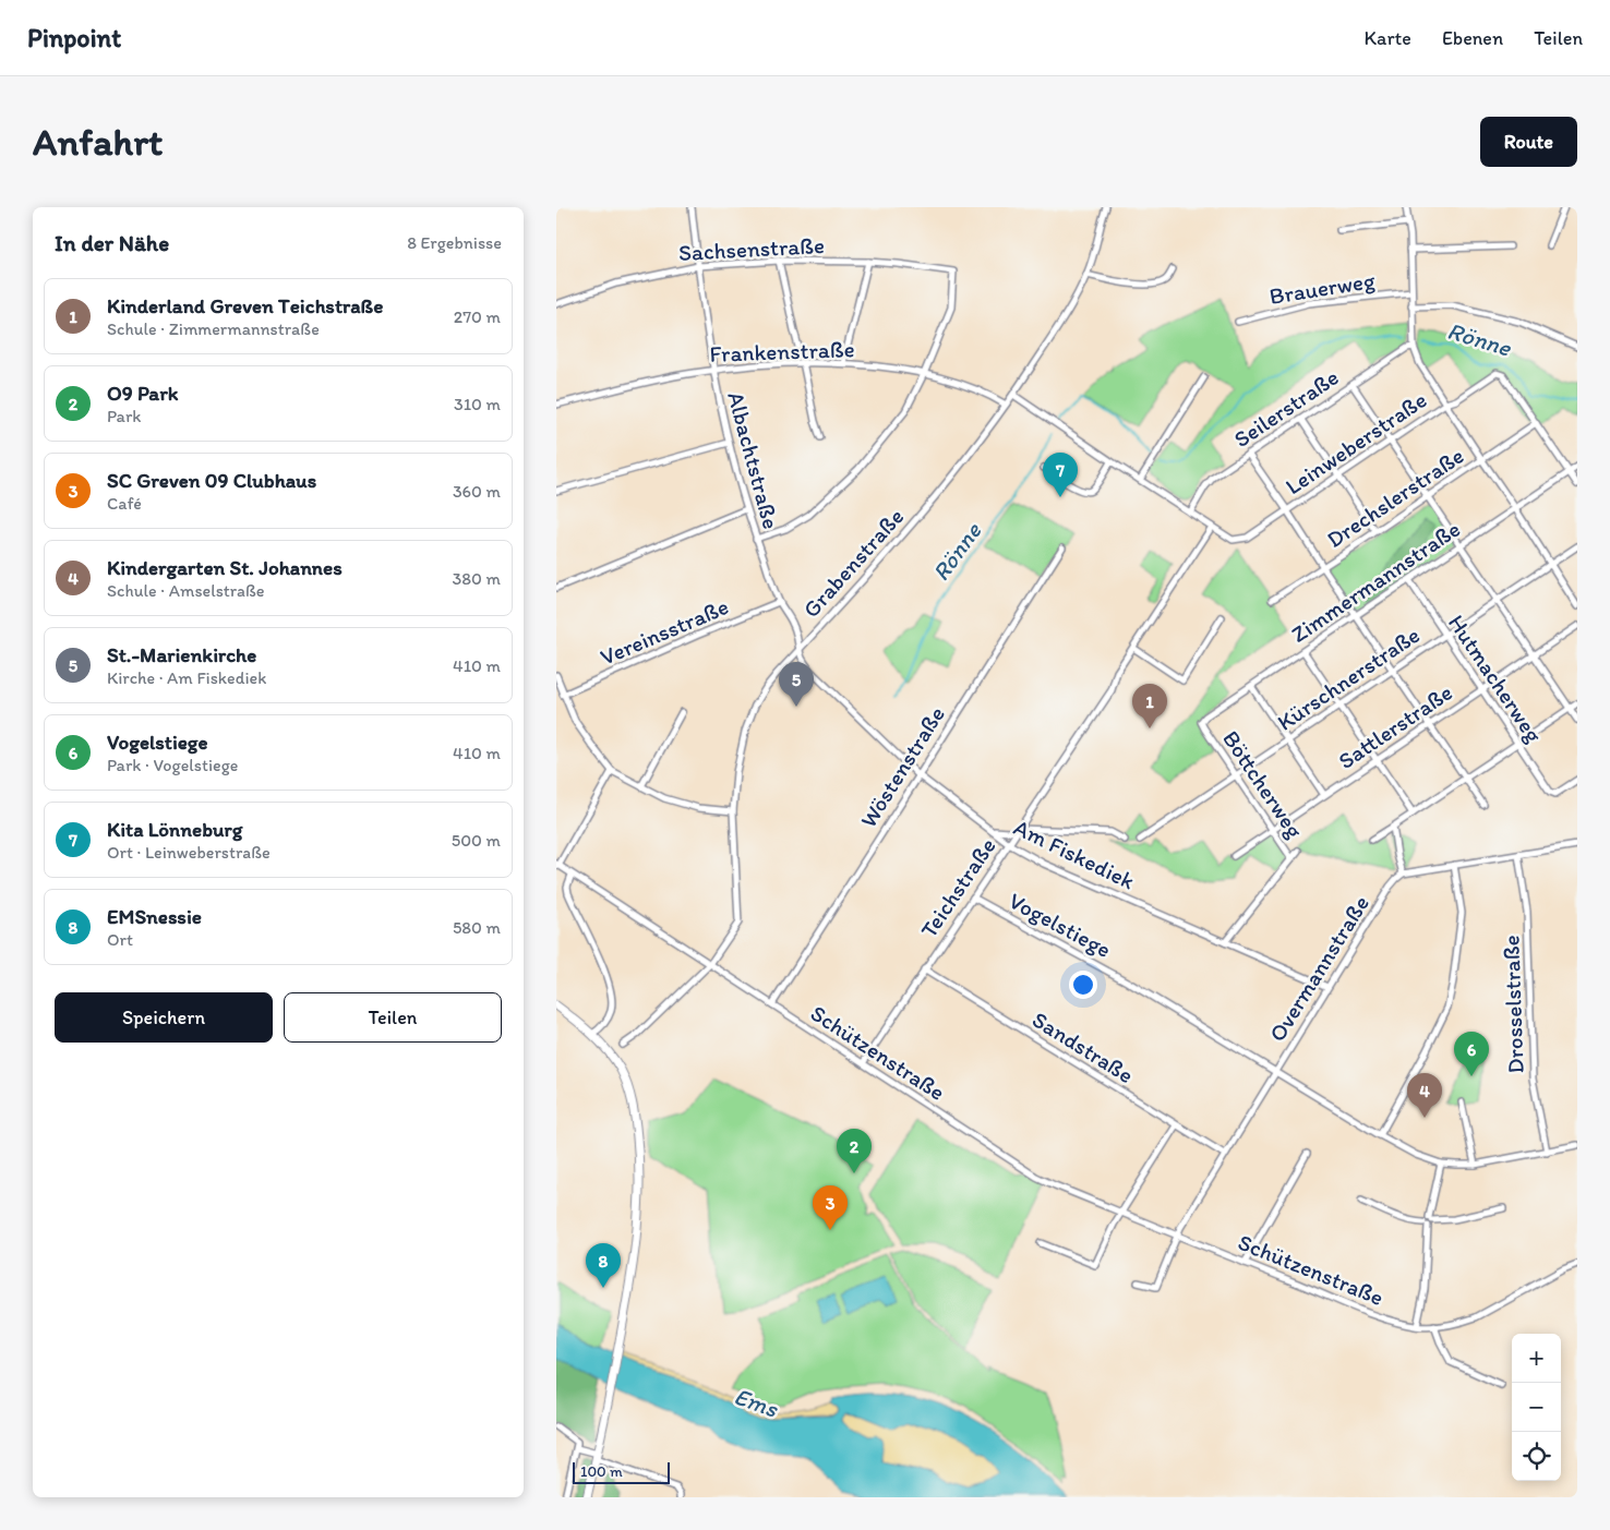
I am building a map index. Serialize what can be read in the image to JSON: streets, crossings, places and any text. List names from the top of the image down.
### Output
{
  "streets": {
    "street": [
      "Sachsenstraße",
      "Brauerweg",
      "Frankenstraße",
      "Seilerstraße",
      "Leinweberstraße",
      "Albachtstraße",
      "Drechslerstraße",
      "Grabenstraße",
      "Zimmermannstraße",
      "Vereinsstraße",
      "Kürschnerstraße",
      "Hutmacherweg",
      "Sattlerstraße",
      "Wöstenstraße",
      "Böttcherweg",
      "Am Fiskediek",
      "Teichstraße",
      "Vogelstiege",
      "Overmannstraße",
      "Drosselstraße",
      "Sandstraße",
      "Schützenstraße"
    ]
  },
  "crossings": [
    ["Sachsenstraße", "Frankenstraße"],
    ["Sachsenstraße", "Albachtstraße"],
    ["Brauerweg", "Leinweberstraße"],
    ["Frankenstraße", "Albachtstraße"],
    ["Frankenstraße", "Grabenstraße"],
    ["Seilerstraße", "Leinweberstraße"],
    ["Leinweberstraße", "Grabenstraße"],
    ["Leinweberstraße", "Teichstraße"],
    ["Albachtstraße", "Grabenstraße"],
    ["Albachtstraße", "Vereinsstraße"],
    ["Albachtstraße", "Am Fiskediek"],
    ["Grabenstraße", "Am Fiskediek"],
    ["Grabenstraße", "Schützenstraße"],
    ["Zimmermannstraße", "Hutmacherweg"],
    ["Zimmermannstraße", "Böttcherweg"],
    ["Kürschnerstraße", "Hutmacherweg"],
    ["Kürschnerstraße", "Böttcherweg"],
    ["Hutmacherweg", "Sattlerstraße"],
    ["Sattlerstraße", "Böttcherweg"],
    ["Wöstenstraße", "Am Fiskediek"],
    ["Wöstenstraße", "Schützenstraße"],
    ["Am Fiskediek", "Teichstraße"],
    ["Am Fiskediek", "Overmannstraße"],
    ["Teichstraße", "Vogelstiege"],
    ["Teichstraße", "Sandstraße"],
    ["Teichstraße", "Schützenstraße"],
    ["Vogelstiege", "Overmannstraße"],
    ["Vogelstiege", "Drosselstraße"],
    ["Overmannstraße", "Sandstraße"],
    ["Overmannstraße", "Schützenstraße"]
  ],
  "water": ["Rönne", "Ems"],
  "scale_bar": "100 m",
  "page": {
    "header": "Pinpoint",
    "nav": ["Karte", "Ebenen", "Teilen"],
    "buttons": [
      "Route",
      ["Speichern", "Teilen"]
    ],
    "title": "Anfahrt",
    "heading": ["In der Nähe", "8 Ergebnisse"],
    "list": [
      {
        "mark": "1",
        "name": "Kinderland Greven Teichstraße",
        "note": "Schule · Zimmermannstraße",
        "value": "270 m"
      },
      {
        "mark": "2",
        "name": "O9 Park",
        "note": "Park",
        "value": "310 m"
      },
      {
        "mark": "3",
        "name": "SC Greven 09 Clubhaus",
        "note": "Café",
        "value": "360 m"
      },
      {
        "mark": "4",
        "name": "Kindergarten St. Johannes",
        "note": "Schule · Amselstraße",
        "value": "380 m"
      },
      {
        "mark": "5",
        "name": "St.-Marienkirche",
        "note": "Kirche · Am Fiskediek",
        "value": "410 m"
      },
      {
        "mark": "6",
        "name": "Vogelstiege",
        "note": "Park · Vogelstiege",
        "value": "410 m"
      },
      {
        "mark": "7",
        "name": "Kita Lönneburg",
        "note": "Ort · Leinweberstraße",
        "value": "500 m"
      },
      {
        "mark": "8",
        "name": "EMSnessie",
        "note": "Ort",
        "value": "580 m"
      }
    ],
    "pins": [
      "7",
      "5",
      "1",
      "6",
      "4",
      "2",
      "3",
      "8"
    ],
    "map_buttons": ["+", "−"],
    "scale": "100 m"
  }
}
